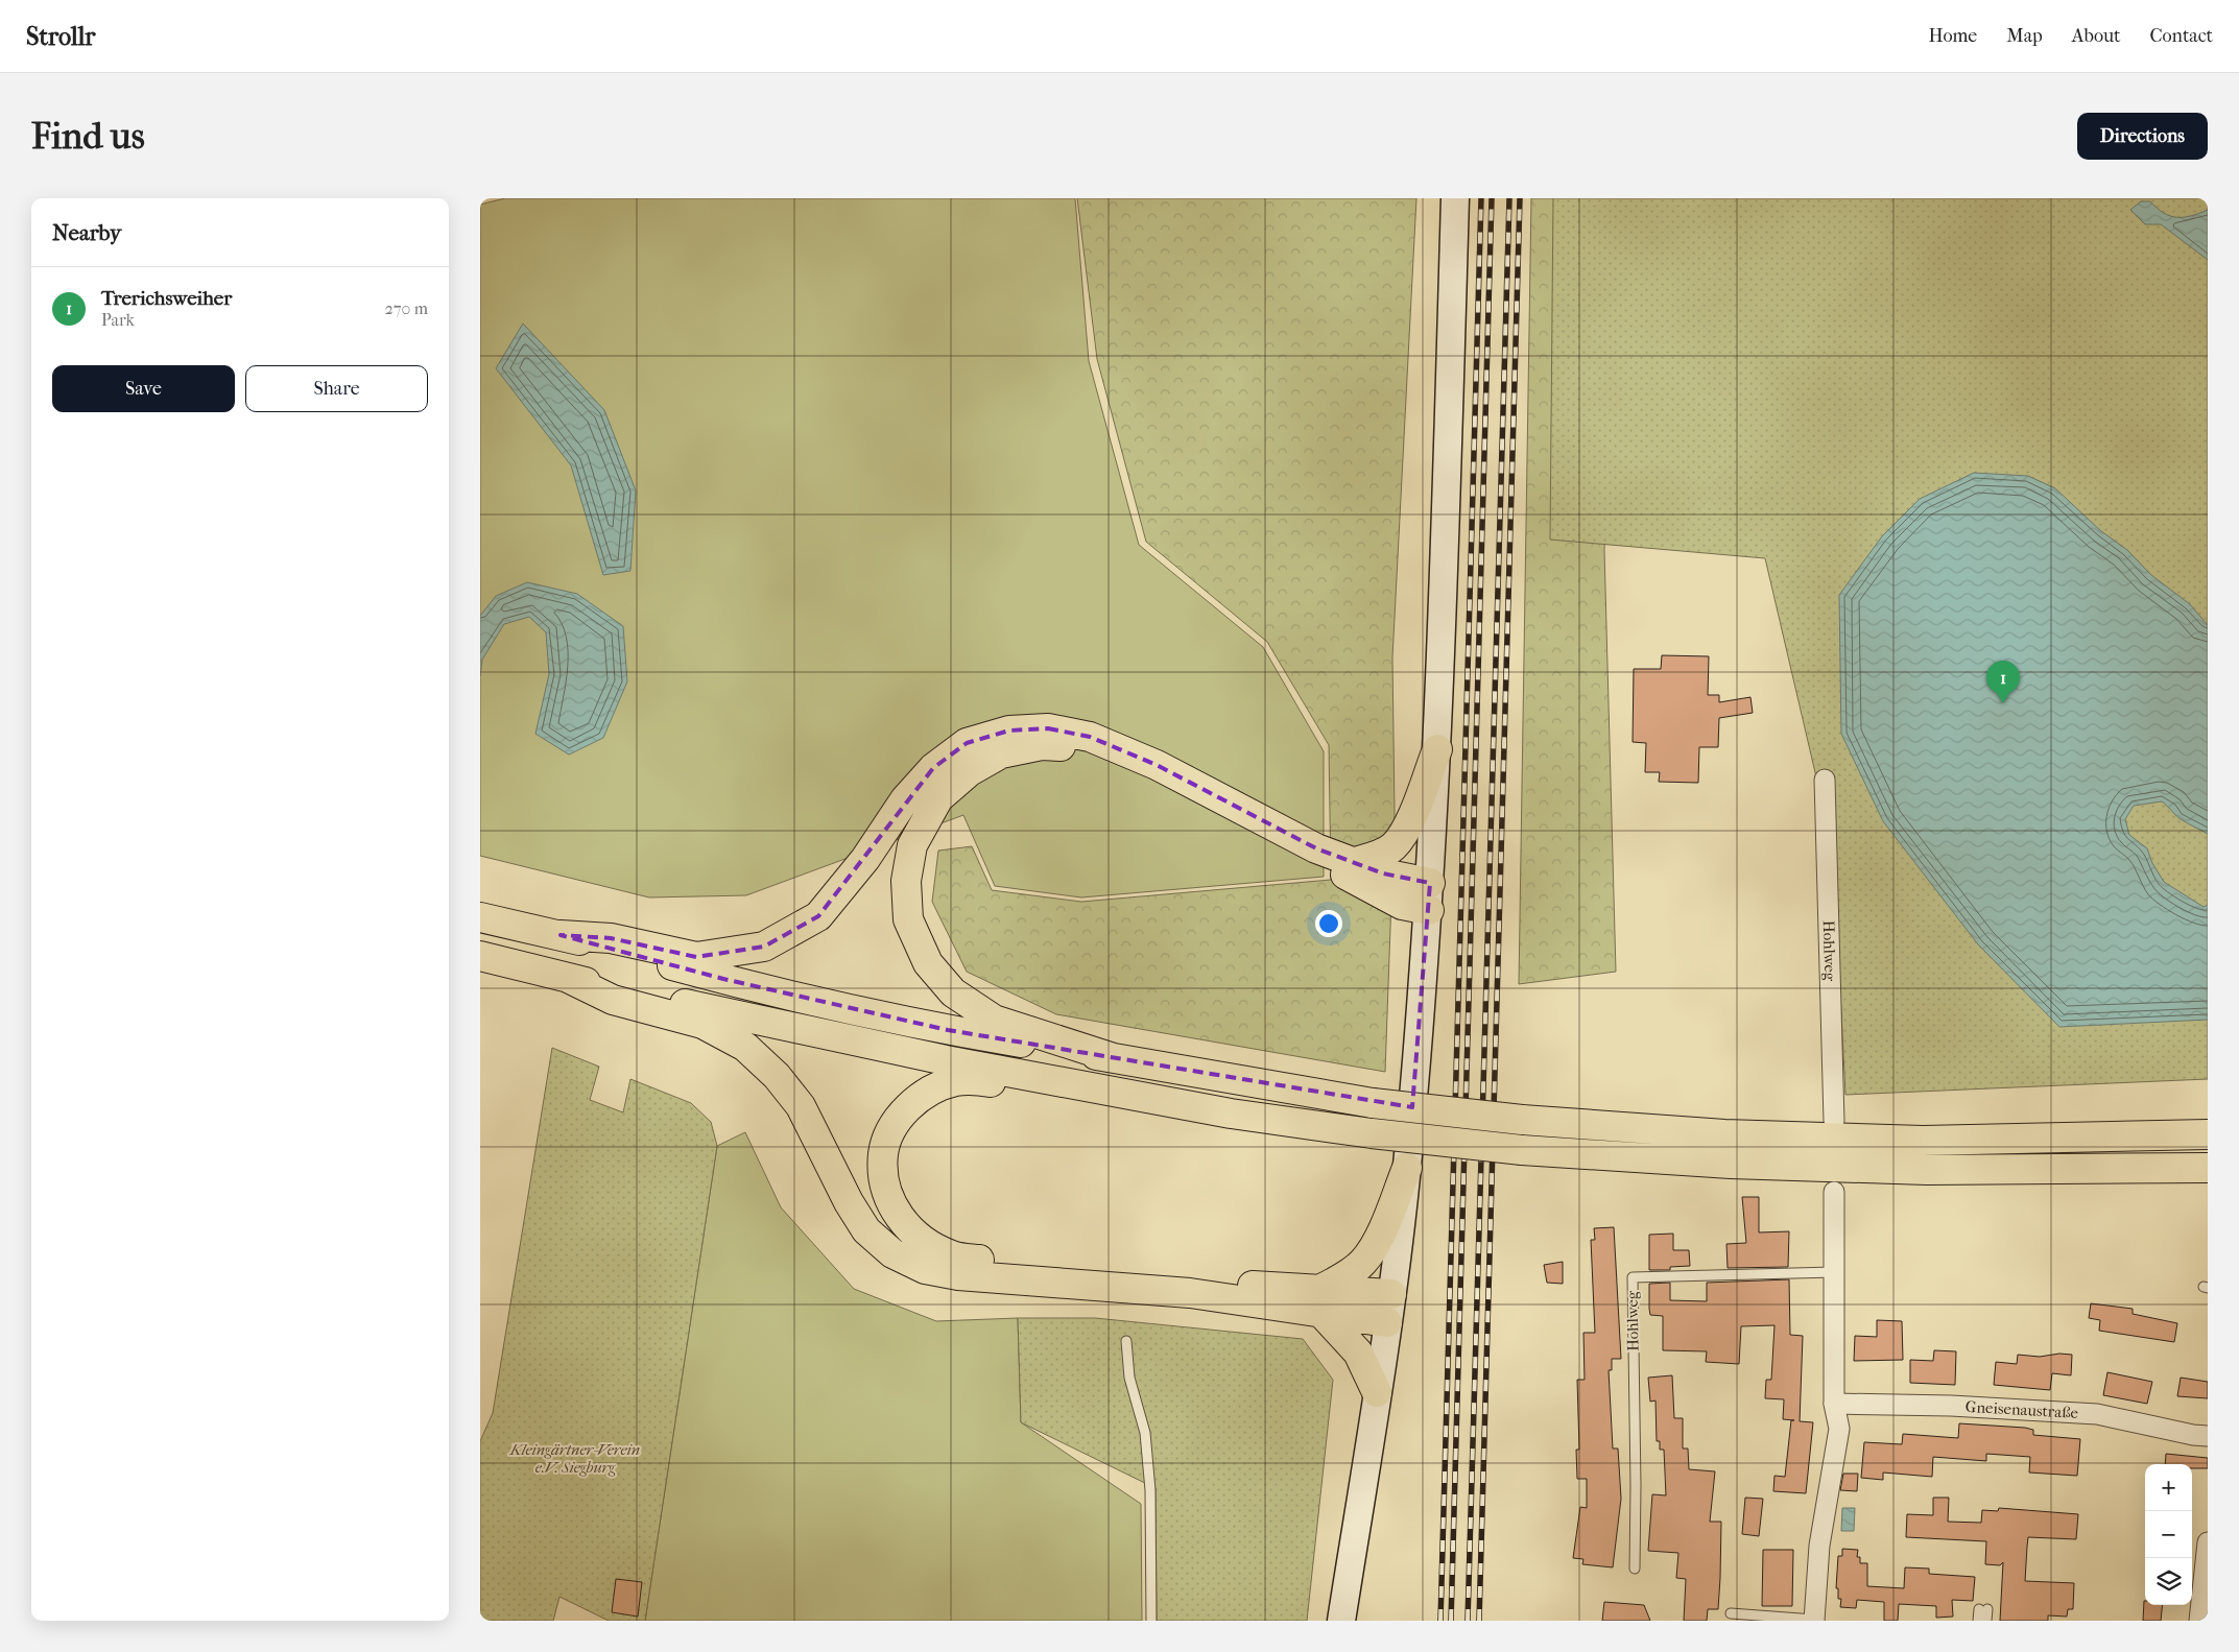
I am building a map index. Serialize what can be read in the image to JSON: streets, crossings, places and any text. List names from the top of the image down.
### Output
{
  "streets": {
    "street": ["Hohlweg", "Gneisenaustraße"]
  },
  "parks": ["Kleingärtner-Verein e.V. Siegburg"],
  "page": {
    "header": "Strollr",
    "nav": [
      "Home",
      "Map",
      "About",
      "Contact"
    ],
    "buttons": [
      "Directions",
      ["Save", "Share"]
    ],
    "title": "Find us",
    "heading": "Nearby",
    "list": [
      {
        "mark": "1",
        "name": "Trerichsweiher",
        "note": "Park",
        "value": "270 m"
      }
    ],
    "pins": "1",
    "map_buttons": ["+", "−"]
  }
}
